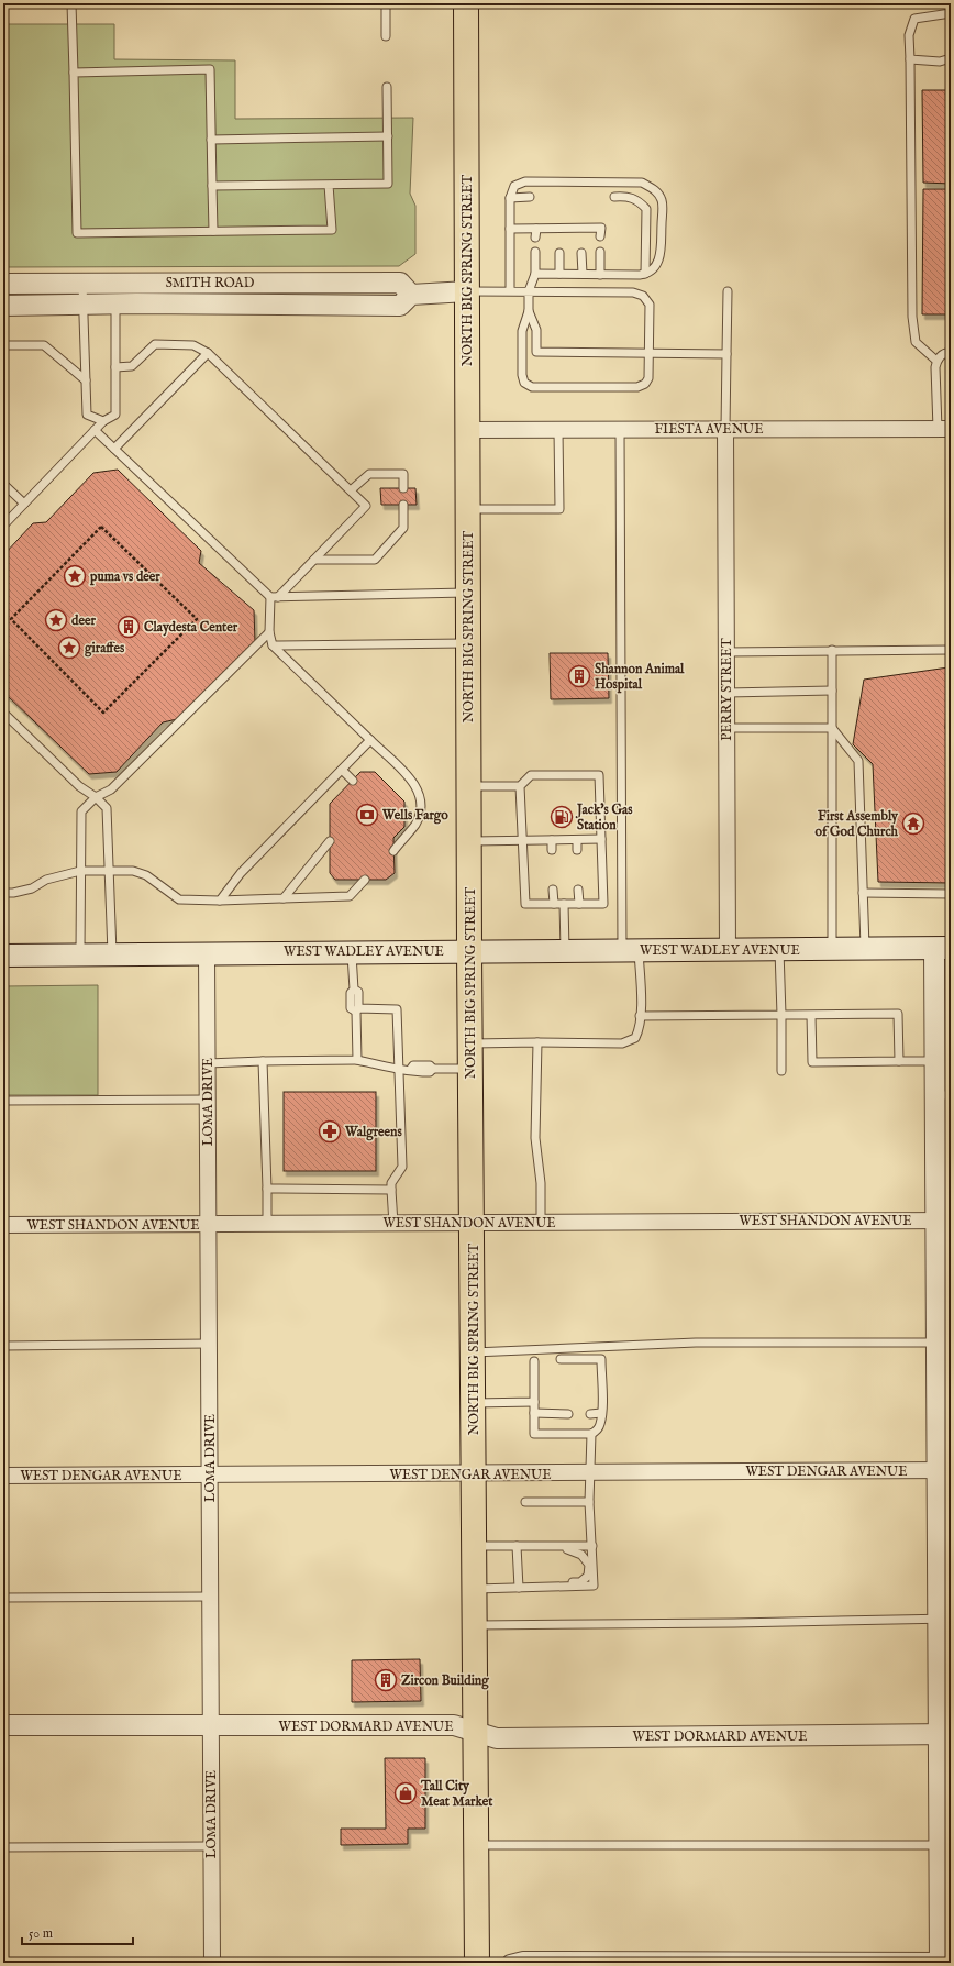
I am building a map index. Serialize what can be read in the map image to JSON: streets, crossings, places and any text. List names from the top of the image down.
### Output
{
  "streets": {
    "highway": ["NORTH BIG SPRING STREET"],
    "main road": ["WEST WADLEY AVENUE"],
    "street": [
      "SMITH ROAD",
      "FIESTA AVENUE",
      "PERRY STREET",
      "LOMA DRIVE",
      "WEST SHANDON AVENUE",
      "WEST DENGAR AVENUE",
      "WEST DORMARD AVENUE"
    ]
  },
  "crossings": [
    ["NORTH BIG SPRING STREET", "SMITH ROAD"],
    ["NORTH BIG SPRING STREET", "FIESTA AVENUE"],
    ["NORTH BIG SPRING STREET", "WEST WADLEY AVENUE"],
    ["NORTH BIG SPRING STREET", "WEST SHANDON AVENUE"],
    ["NORTH BIG SPRING STREET", "WEST DENGAR AVENUE"],
    ["NORTH BIG SPRING STREET", "WEST DORMARD AVENUE"],
    ["FIESTA AVENUE", "PERRY STREET"],
    ["PERRY STREET", "WEST WADLEY AVENUE"],
    ["WEST WADLEY AVENUE", "LOMA DRIVE"],
    ["LOMA DRIVE", "WEST SHANDON AVENUE"],
    ["LOMA DRIVE", "WEST DENGAR AVENUE"],
    ["LOMA DRIVE", "WEST DORMARD AVENUE"]
  ],
  "places": {
    "place": ["puma vs deer", "deer", "giraffes"],
    "building": ["Claydesta Center", "Shannon Animal Hospital", "Zircon Building"],
    "bank": ["Wells Fargo"],
    "fuel station": ["Jack's Gas Station"],
    "temple": ["First Assembly of God Church"],
    "pharmacy": ["Walgreens"],
    "shop": ["Tall City Meat Market"]
  },
  "scale_bar": "50 m"
}
